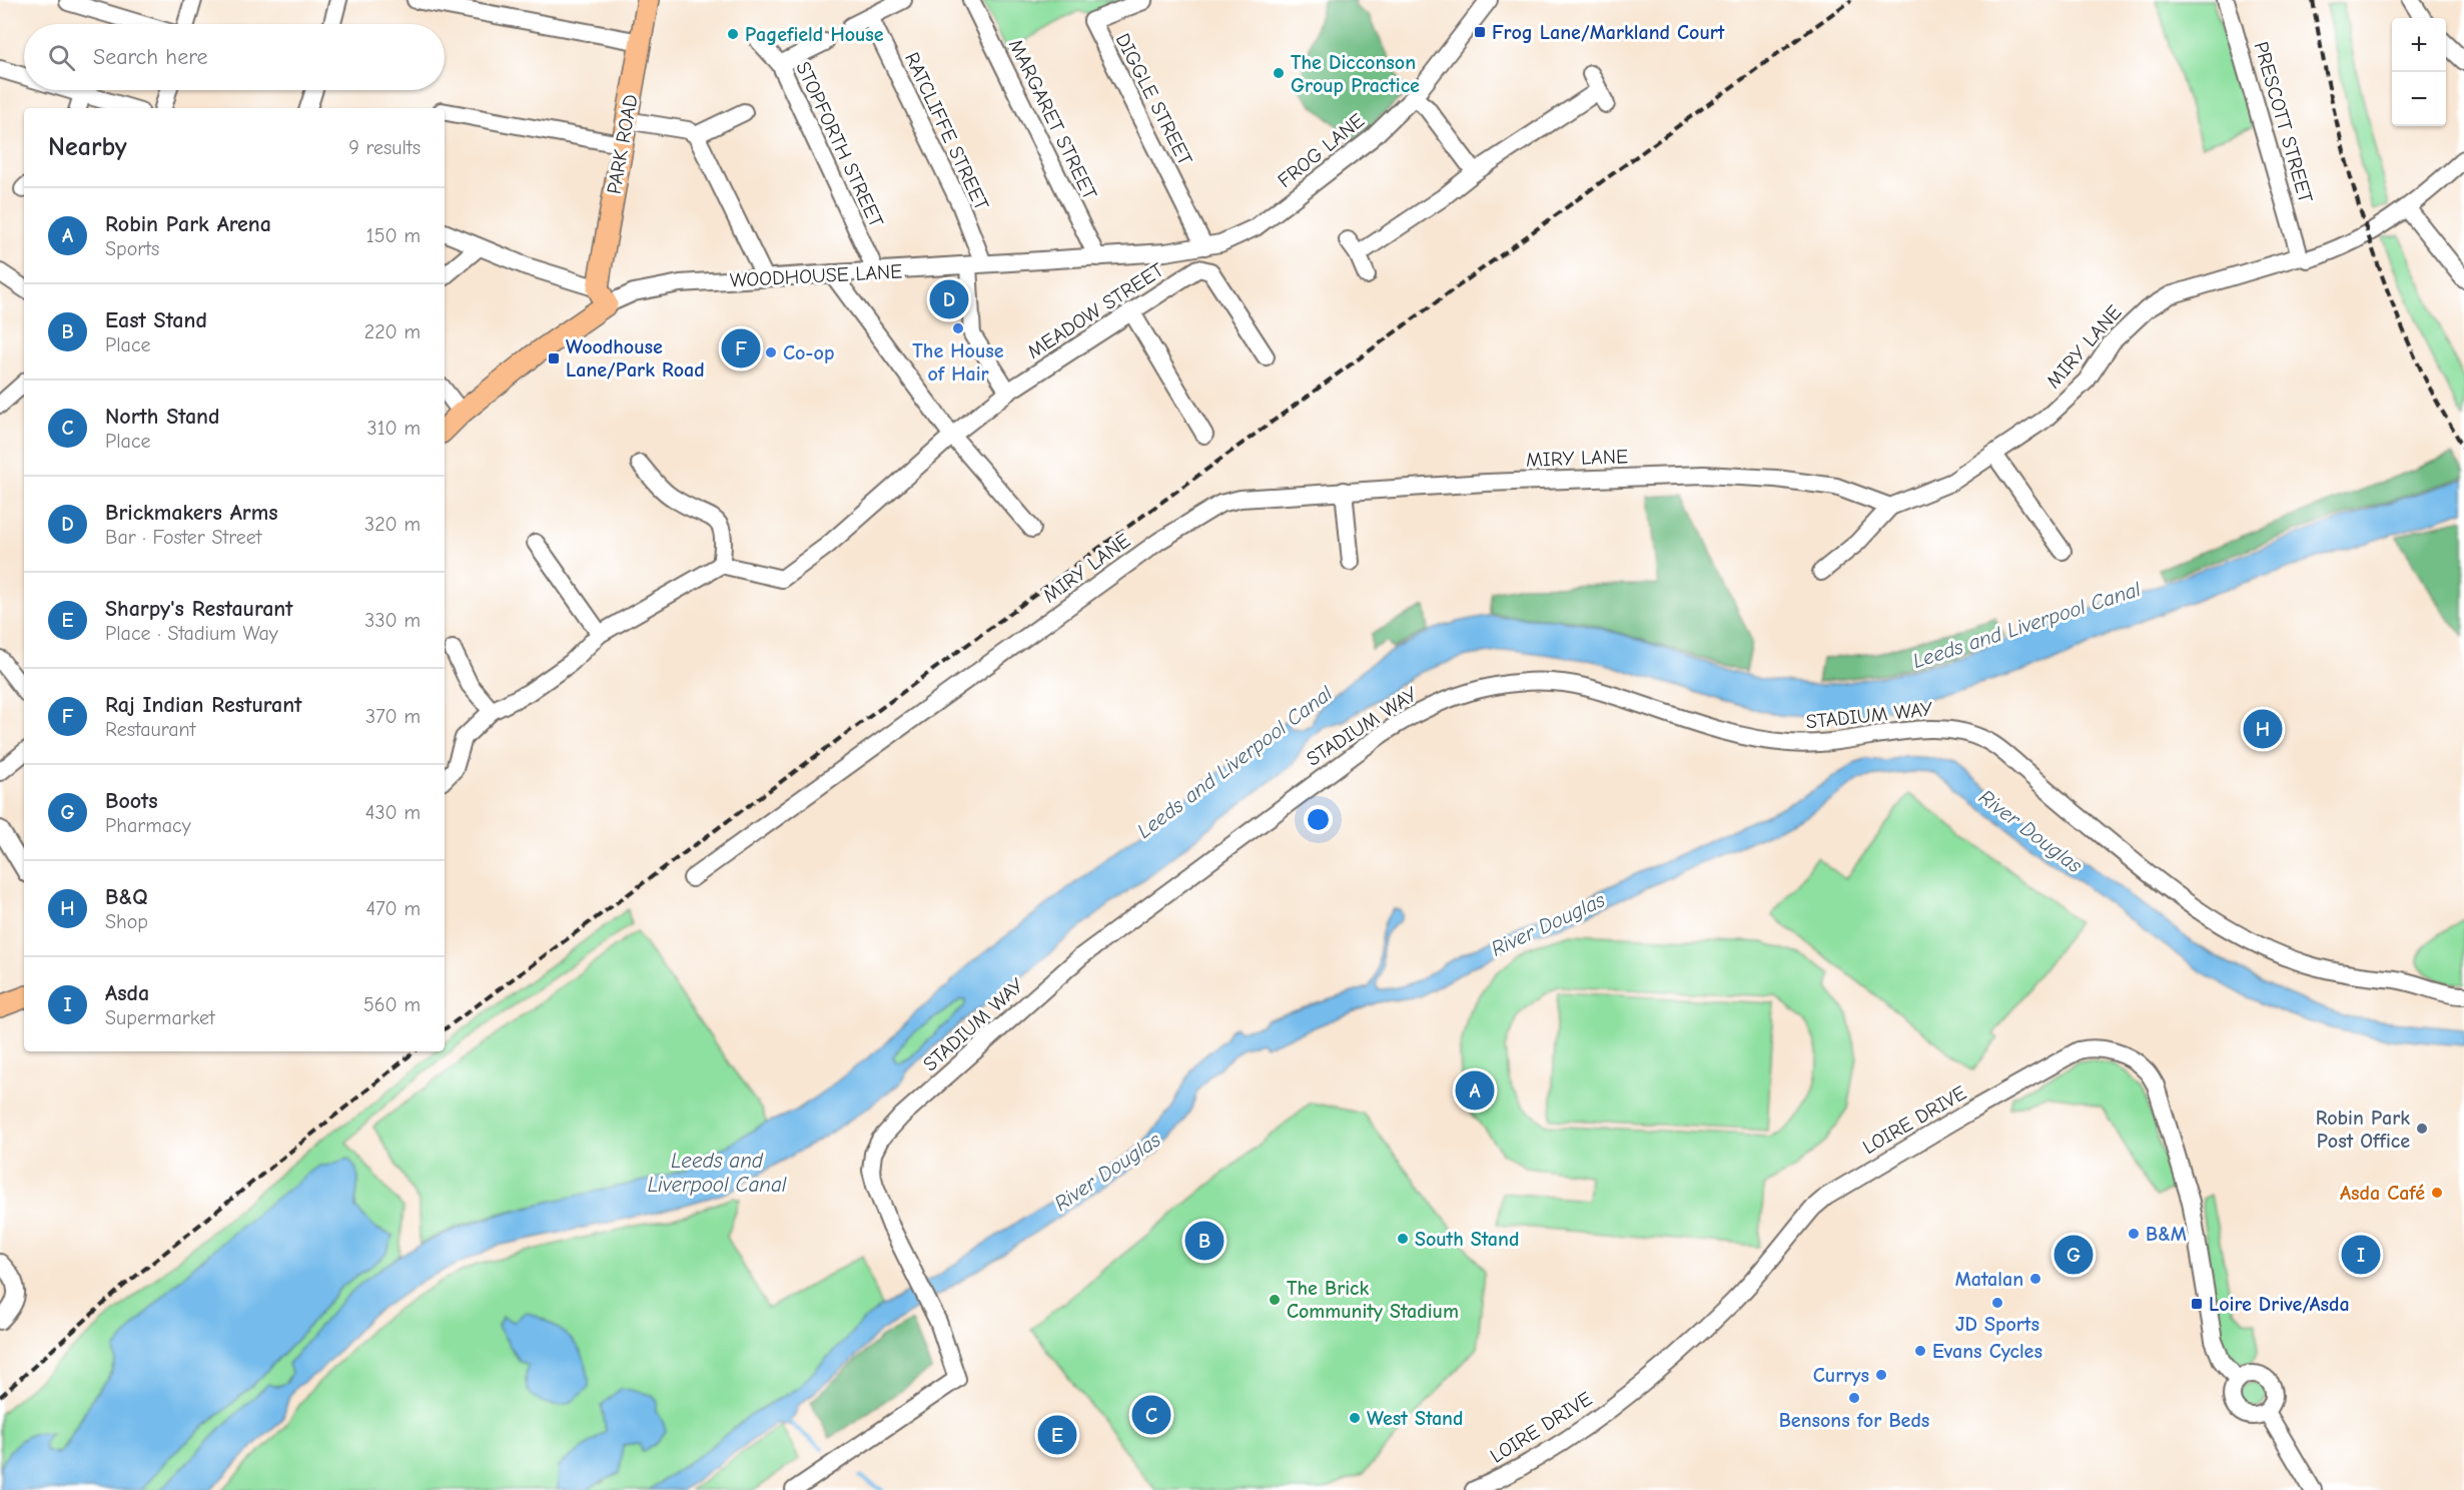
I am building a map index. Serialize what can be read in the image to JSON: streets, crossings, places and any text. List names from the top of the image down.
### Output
{
  "streets": {
    "main road": ["PARK ROAD", "WOODHOUSE LANE"],
    "street": [
      "DIGGLE STREET",
      "MARGARET STREET",
      "PRESCOTT STREET",
      "RATCLIFFE STREET",
      "STOPFORTH STREET",
      "FROG LANE",
      "MEADOW STREET",
      "MIRY LANE",
      "STADIUM WAY",
      "LOIRE DRIVE"
    ]
  },
  "crossings": [
    ["DIGGLE STREET", "WOODHOUSE LANE"],
    ["MARGARET STREET", "WOODHOUSE LANE"],
    ["PRESCOTT STREET", "MIRY LANE"],
    ["RATCLIFFE STREET", "WOODHOUSE LANE"],
    ["RATCLIFFE STREET", "MEADOW STREET"],
    ["PARK ROAD", "WOODHOUSE LANE"],
    ["STOPFORTH STREET", "WOODHOUSE LANE"],
    ["FROG LANE", "WOODHOUSE LANE"]
  ],
  "water": ["Leeds and Liverpool Canal", "River Douglas"],
  "places": {
    "transit": ["Frog Lane/Markland Court", "Woodhouse Lane/Park Road", "Loire Drive/Asda"],
    "other": [
      "Pagefield House",
      "The Dicconson Group Practice",
      "The House of Hair",
      "Co-op",
      "Robin Park Post Office",
      "Asda Café",
      "B&M",
      "South Stand",
      "Matalan",
      "The Brick Community Stadium",
      "JD Sports",
      "Evans Cycles",
      "Currys",
      "Bensons for Beds",
      "West Stand"
    ]
  },
  "page": {
    "map_buttons": ["+", "−"],
    "search": "Search here",
    "heading": ["Nearby", "9 results"],
    "list": [
      {
        "mark": "A",
        "name": "Robin Park Arena",
        "note": "Sports",
        "value": "150 m"
      },
      {
        "mark": "B",
        "name": "East Stand",
        "note": "Place",
        "value": "220 m"
      },
      {
        "mark": "C",
        "name": "North Stand",
        "note": "Place",
        "value": "310 m"
      },
      {
        "mark": "D",
        "name": "Brickmakers Arms",
        "note": "Bar · Foster Street",
        "value": "320 m"
      },
      {
        "mark": "E",
        "name": "Sharpy's Restaurant",
        "note": "Place · Stadium Way",
        "value": "330 m"
      },
      {
        "mark": "F",
        "name": "Raj Indian Resturant",
        "note": "Restaurant",
        "value": "370 m"
      },
      {
        "mark": "G",
        "name": "Boots",
        "note": "Pharmacy",
        "value": "430 m"
      },
      {
        "mark": "H",
        "name": "B&Q",
        "note": "Shop",
        "value": "470 m"
      },
      {
        "mark": "I",
        "name": "Asda",
        "note": "Supermarket",
        "value": "560 m"
      }
    ],
    "pins": [
      "D",
      "F",
      "H",
      "A",
      "B",
      "G",
      "I",
      "C",
      "E"
    ]
  }
}
